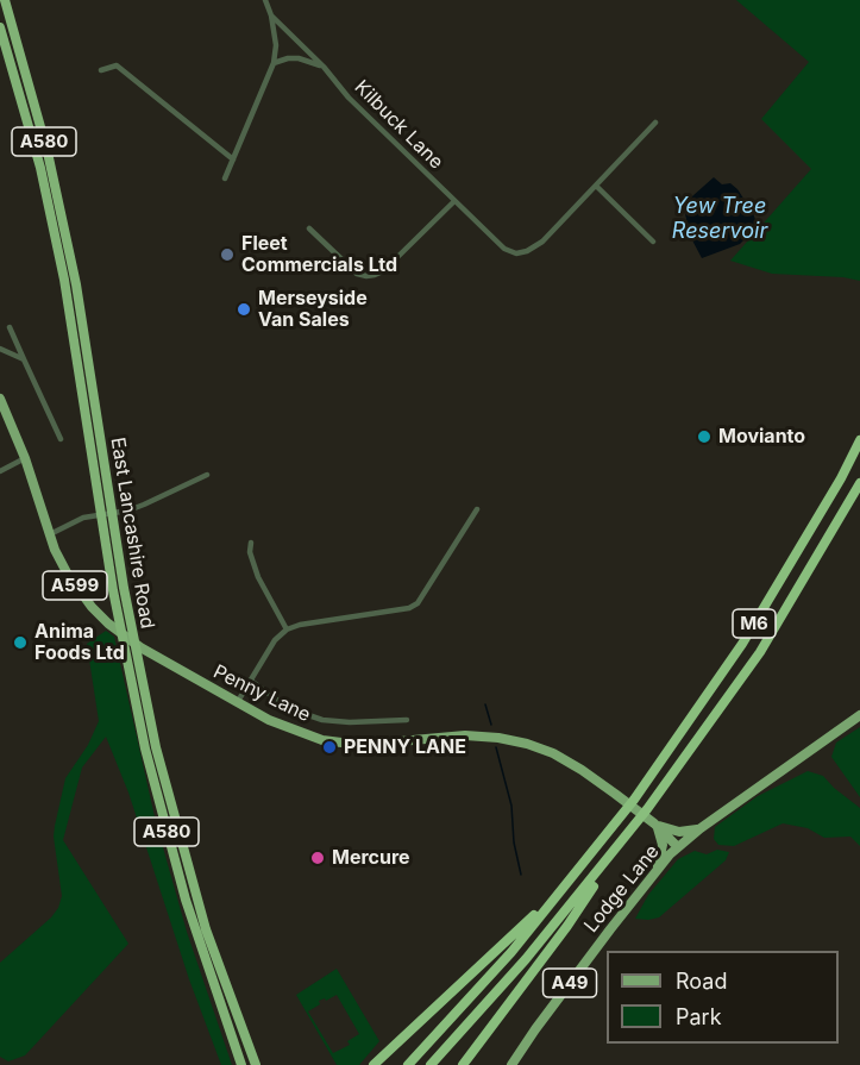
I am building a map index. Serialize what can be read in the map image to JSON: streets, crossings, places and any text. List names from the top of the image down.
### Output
{
  "streets": {
    "highway": ["A580", "East Lancashire Road", "M6"],
    "main road": [
      "A599",
      "Penny Lane",
      "Lodge Lane",
      "A49"
    ],
    "street": ["Kilbuck Lane"]
  },
  "crossings": [
    ["A599", "Penny Lane"],
    ["A599", "Lodge Lane"],
    ["Penny Lane", "Lodge Lane"]
  ],
  "water": ["Yew Tree Reservoir"],
  "places": [
    "Fleet Commercials Ltd",
    "Merseyside Van Sales",
    "Movianto",
    "Anima Foods Ltd",
    "PENNY LANE",
    "Mercure"
  ],
  "legend": ["Road", "Park"]
}
